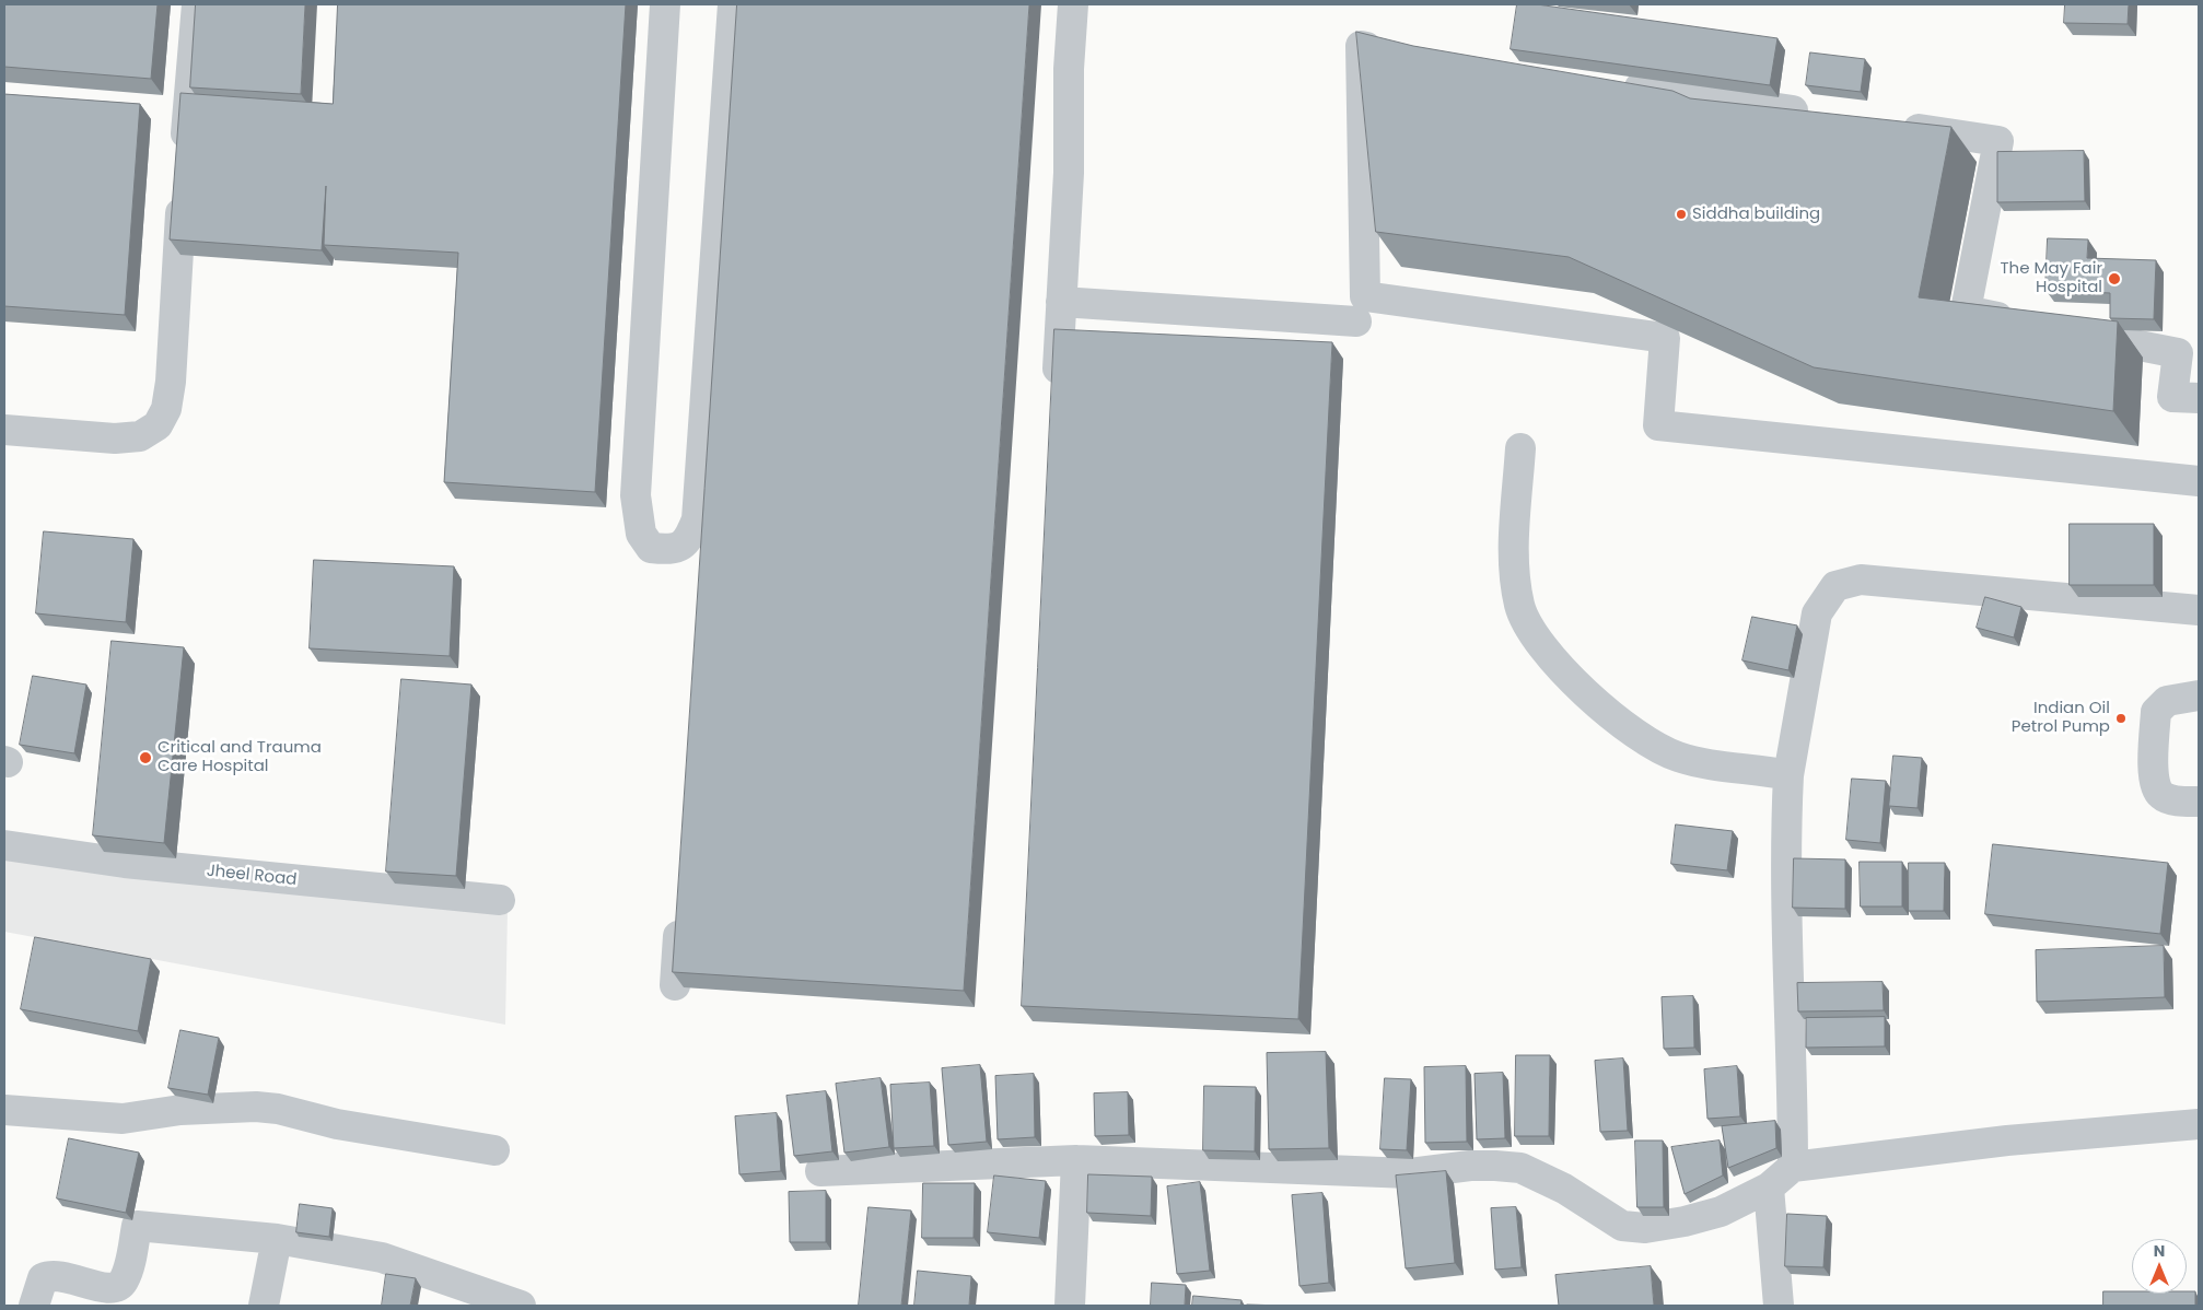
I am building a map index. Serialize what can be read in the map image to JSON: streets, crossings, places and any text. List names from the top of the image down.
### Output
{
  "streets": {
    "street": ["Jheel Road"]
  },
  "places": [
    "Siddha building",
    "The May Fair Hospital",
    "Indian Oil Petrol Pump",
    "Critical and Trauma Care Hospital"
  ],
  "north": "top"
}
